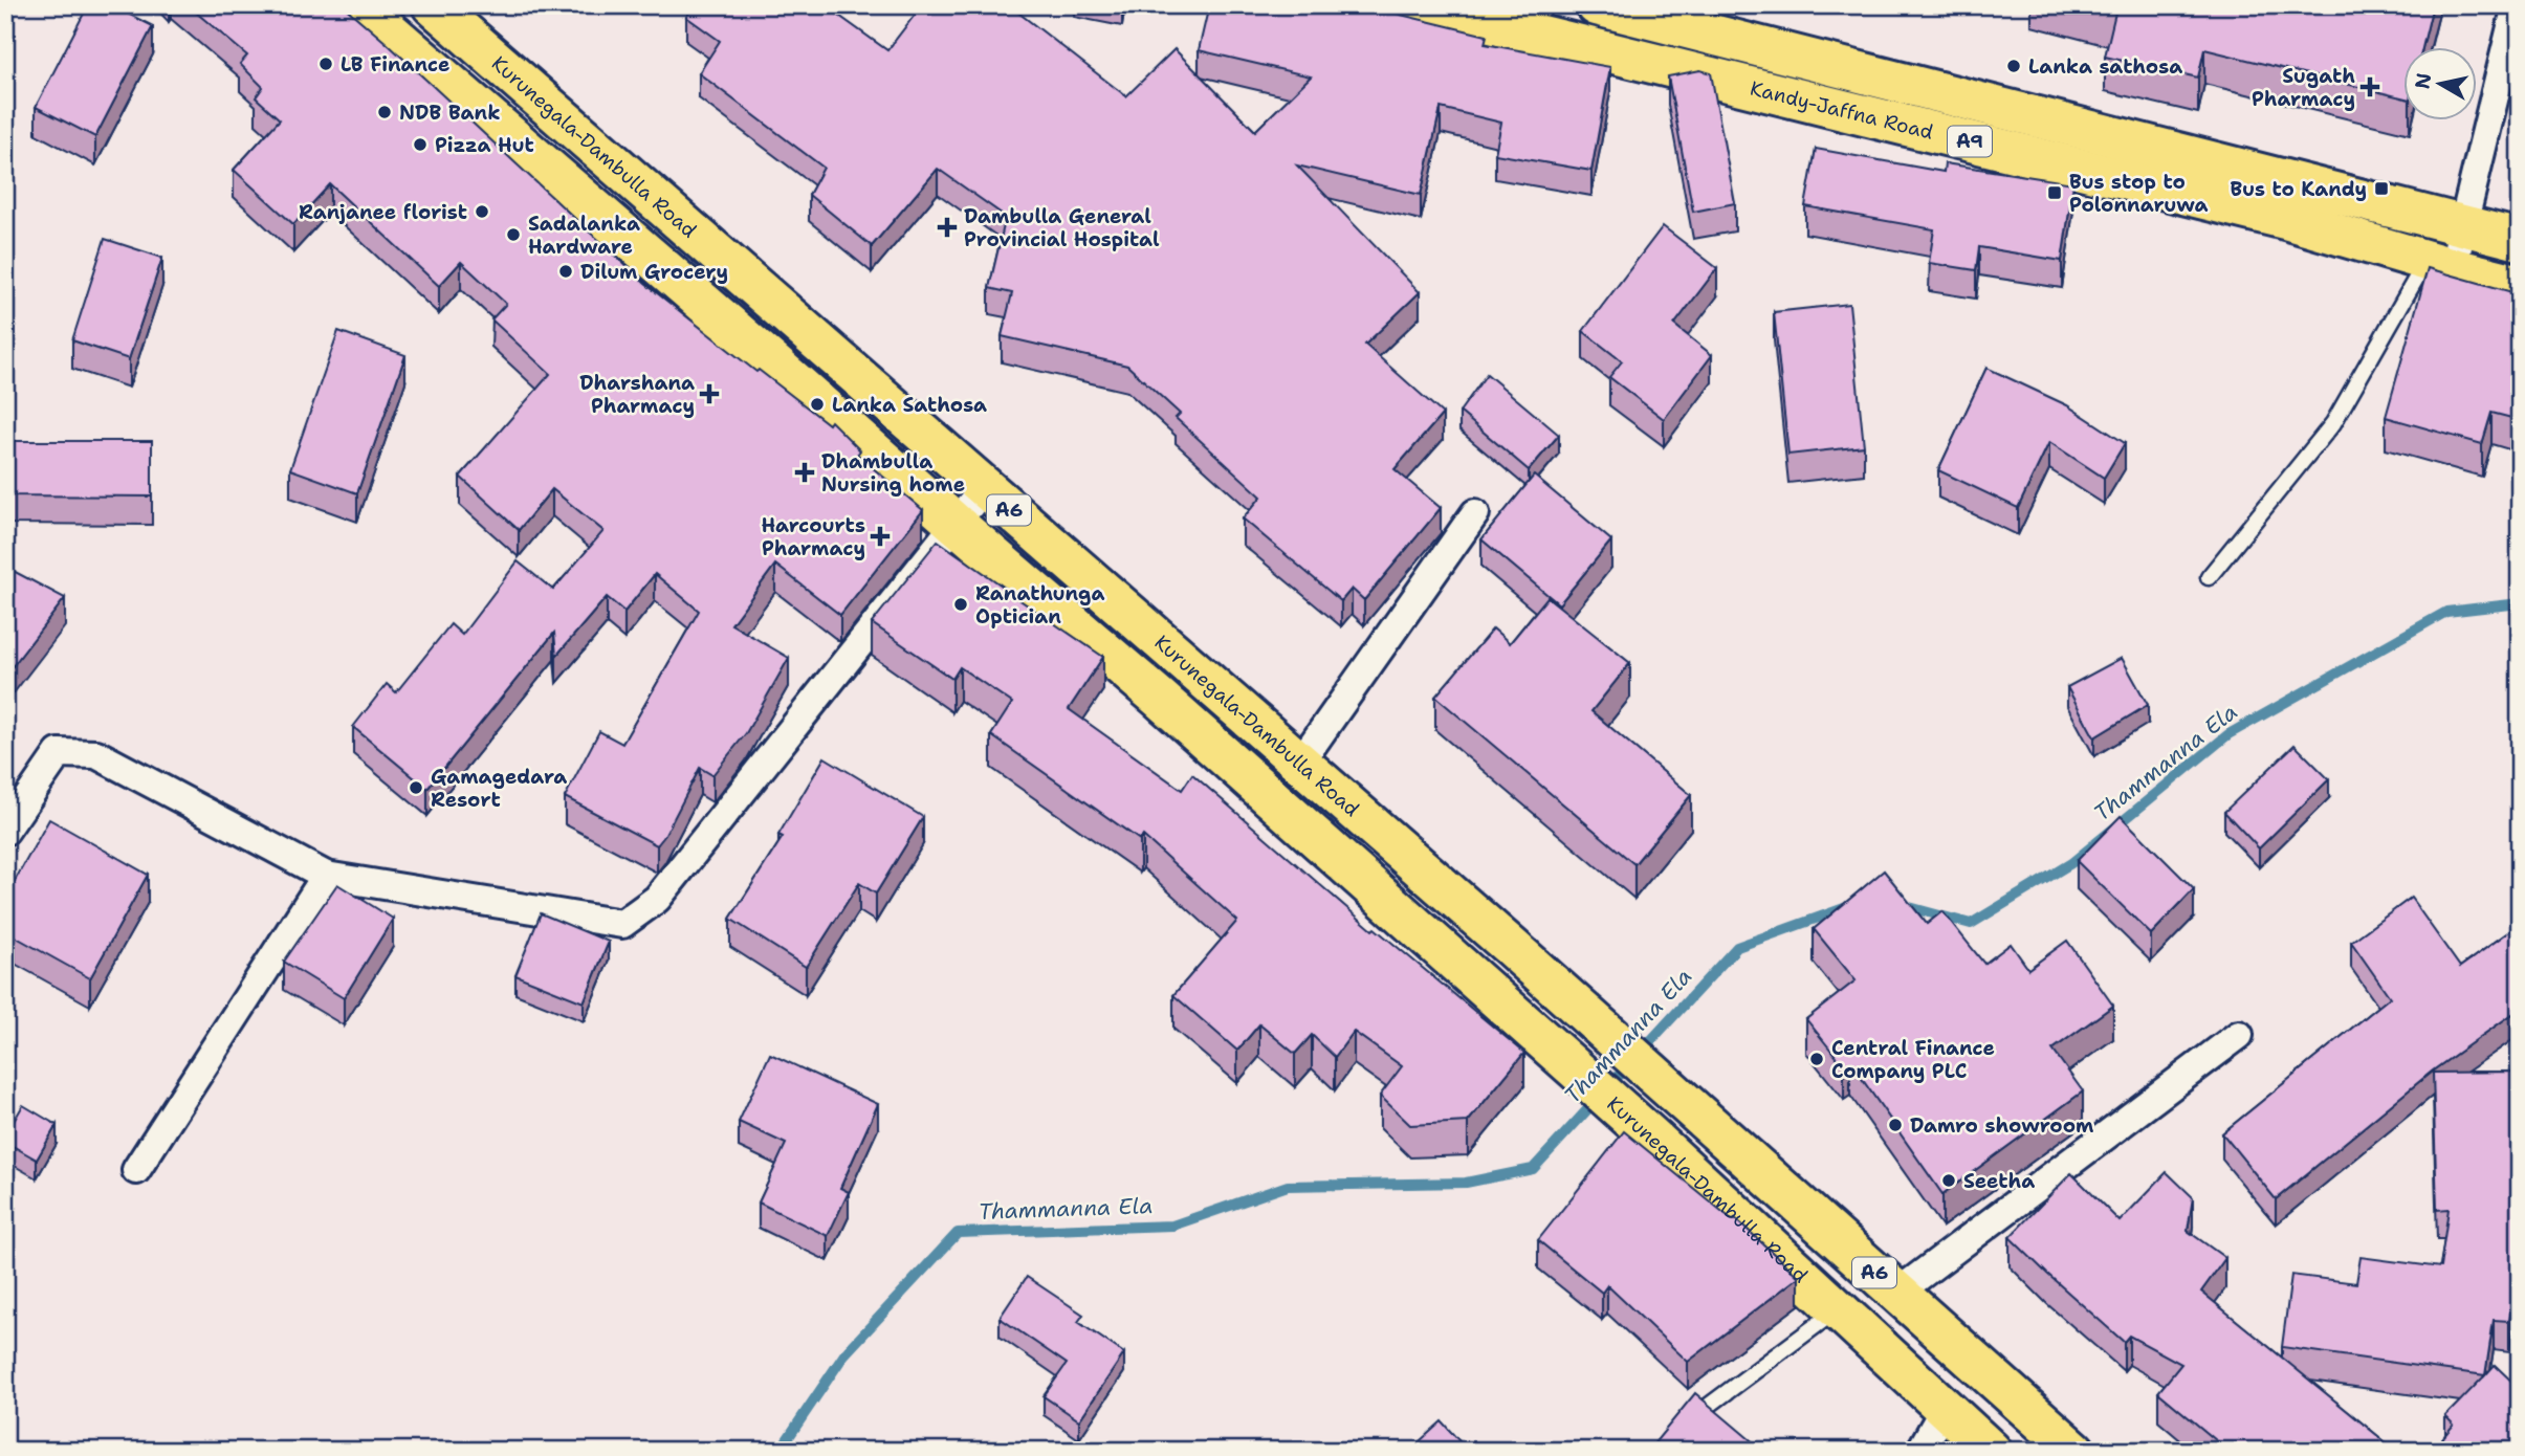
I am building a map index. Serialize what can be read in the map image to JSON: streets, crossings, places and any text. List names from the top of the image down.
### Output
{
  "streets": {
    "highway": [
      "Kandy-Jaffna Road",
      "A9",
      "Kurunegala-Dambulla Road",
      "A6"
    ]
  },
  "water": ["Thammanna Ela"],
  "places": {
    "other": [
      "LB Finance",
      "Lanka sathosa",
      "NDB Bank",
      "Pizza Hut",
      "Ranjanee florist",
      "Sadalanka Hardware",
      "Dilum Grocery",
      "Lanka Sathosa",
      "Ranathunga Optician",
      "Gamagedara Resort",
      "Central Finance Company PLC",
      "Damro showroom",
      "Seetha"
    ],
    "health": [
      "Sugath Pharmacy",
      "Dambulla General Provincial Hospital",
      "Dharshana Pharmacy",
      "Dhambulla Nursing home",
      "Harcourts Pharmacy"
    ],
    "transit": ["Bus to Kandy", "Bus stop to Polonnaruwa"]
  },
  "north": "left"
}
